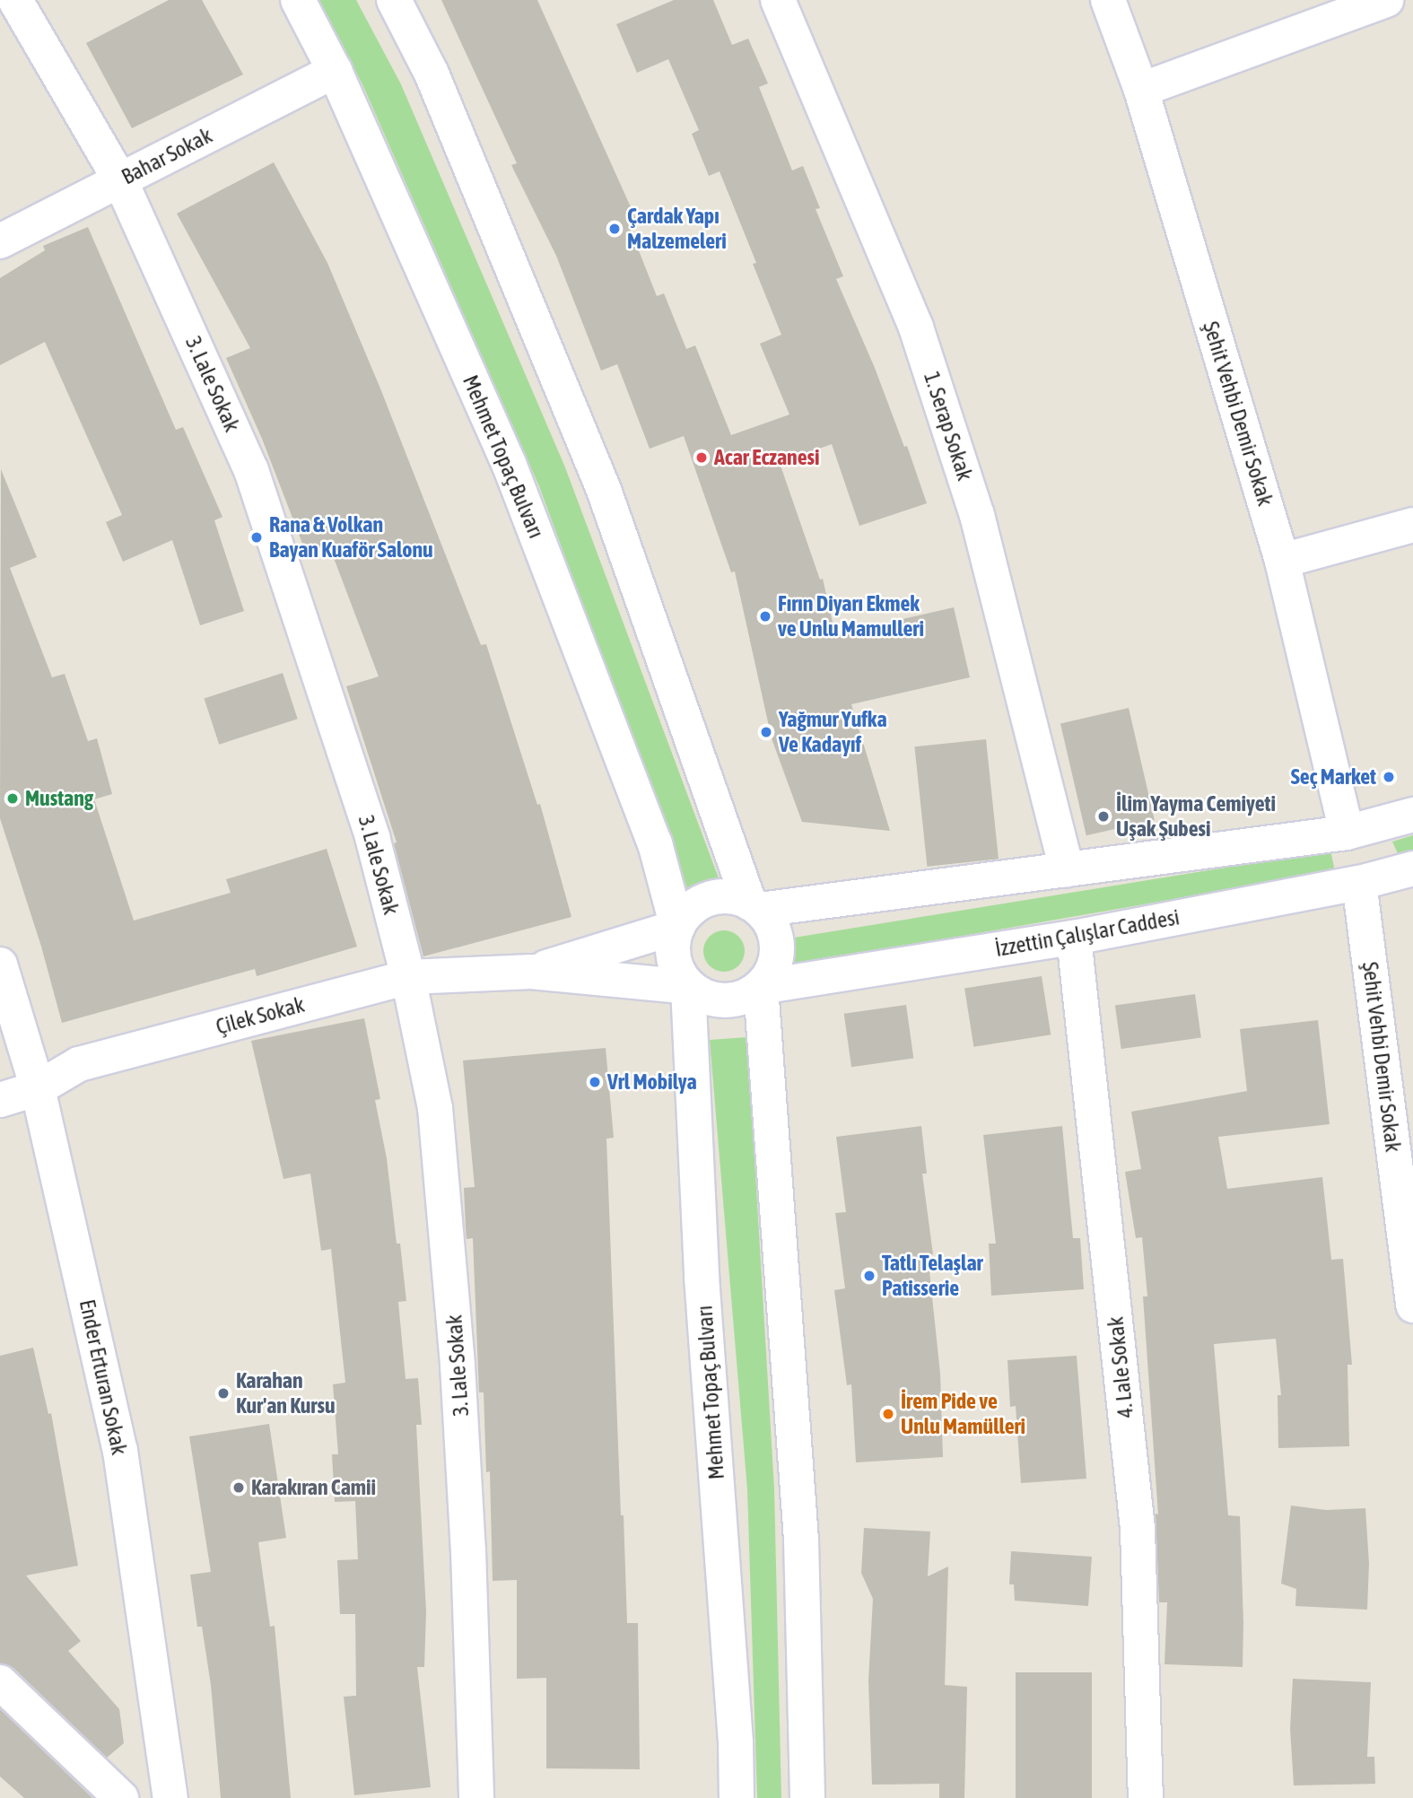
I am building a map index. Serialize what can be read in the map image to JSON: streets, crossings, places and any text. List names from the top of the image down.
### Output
{
  "streets": {
    "street": [
      "Bahar Sokak",
      "3. Lale Sokak",
      "Şehit Vehbi Demir Sokak",
      "1. Serap Sokak",
      "Mehmet Topaç Bulvarı",
      "İzzettin Çalışlar Caddesi",
      "Çilek Sokak",
      "4. Lale Sokak",
      "Ender Erturan Sokak"
    ]
  },
  "crossings": [
    ["Bahar Sokak", "3. Lale Sokak"],
    ["Bahar Sokak", "Mehmet Topaç Bulvarı"],
    ["3. Lale Sokak", "Çilek Sokak"],
    ["Şehit Vehbi Demir Sokak", "İzzettin Çalışlar Caddesi"],
    ["Mehmet Topaç Bulvarı", "İzzettin Çalışlar Caddesi"],
    ["İzzettin Çalışlar Caddesi", "4. Lale Sokak"],
    ["Çilek Sokak", "Ender Erturan Sokak"]
  ],
  "places": [
    "Çardak Yapı Malzemeleri",
    "Acar Eczanesi",
    "Rana & Volkan Bayan Kuaför Salonu",
    "Fırın Diyarı Ekmek ve Unlu Mamulleri",
    "Yağmur Yufka Ve Kadayıf",
    "Seç Market",
    "Mustang",
    "İlim Yayma Cemiyeti Uşak Şubesi",
    "Vrl Mobilya",
    "Tatlı Telaşlar Patisserie",
    "Karahan Kur'an Kursu",
    "İrem Pide ve Unlu Mamülleri",
    "Karakıran Camii"
  ]
}
